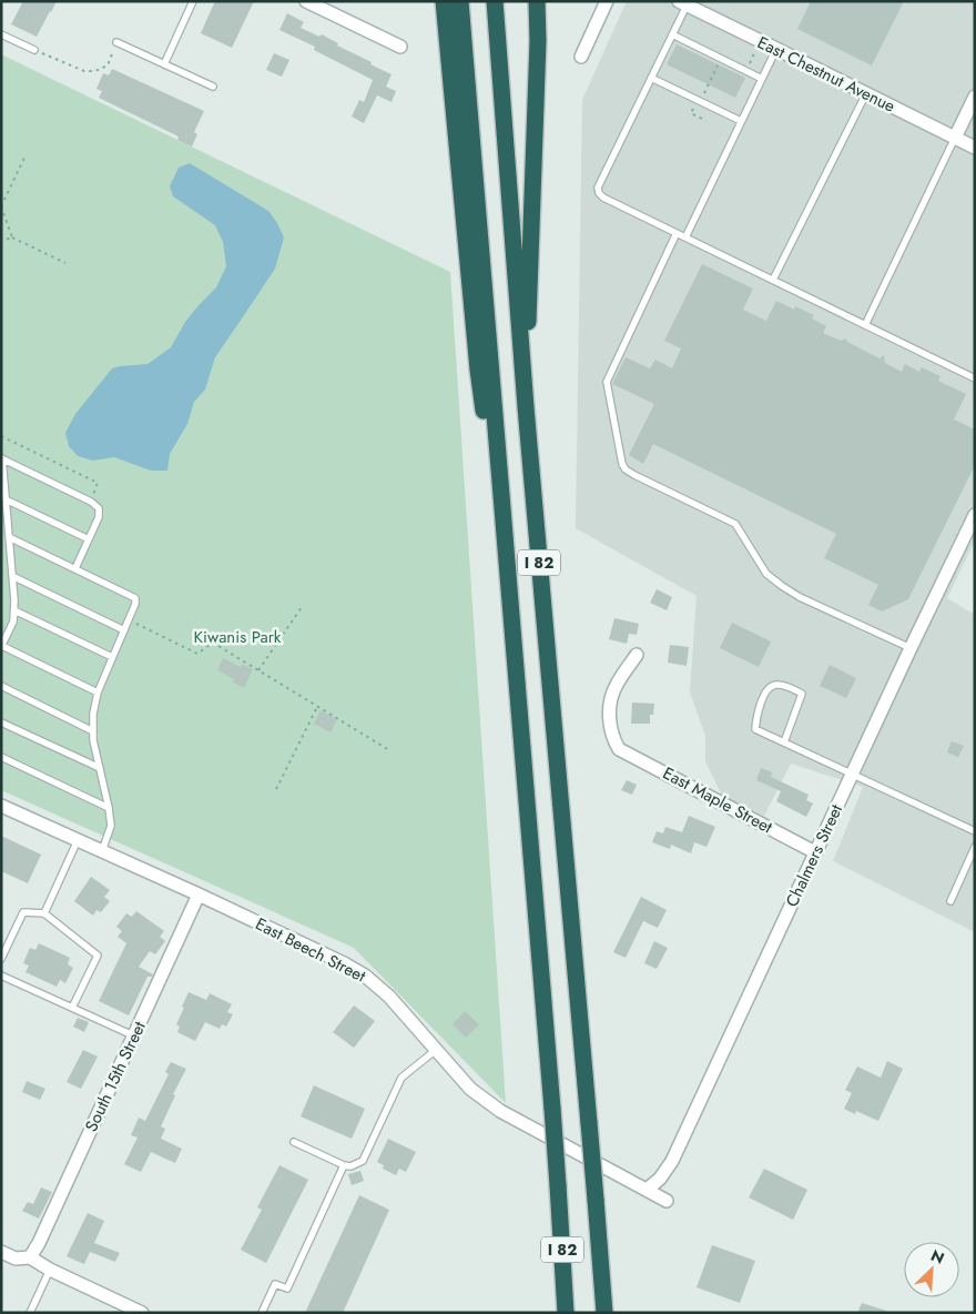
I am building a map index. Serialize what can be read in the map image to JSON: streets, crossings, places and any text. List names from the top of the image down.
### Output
{
  "streets": {
    "highway": ["I 82"],
    "street": [
      "East Chestnut Avenue",
      "East Maple Street",
      "Chalmers Street",
      "East Beech Street",
      "South 15th Street"
    ]
  },
  "crossings": [
    ["East Maple Street", "Chalmers Street"],
    ["Chalmers Street", "East Beech Street"],
    ["East Beech Street", "South 15th Street"]
  ],
  "parks": ["Kiwanis Park"],
  "north": "top right"
}
